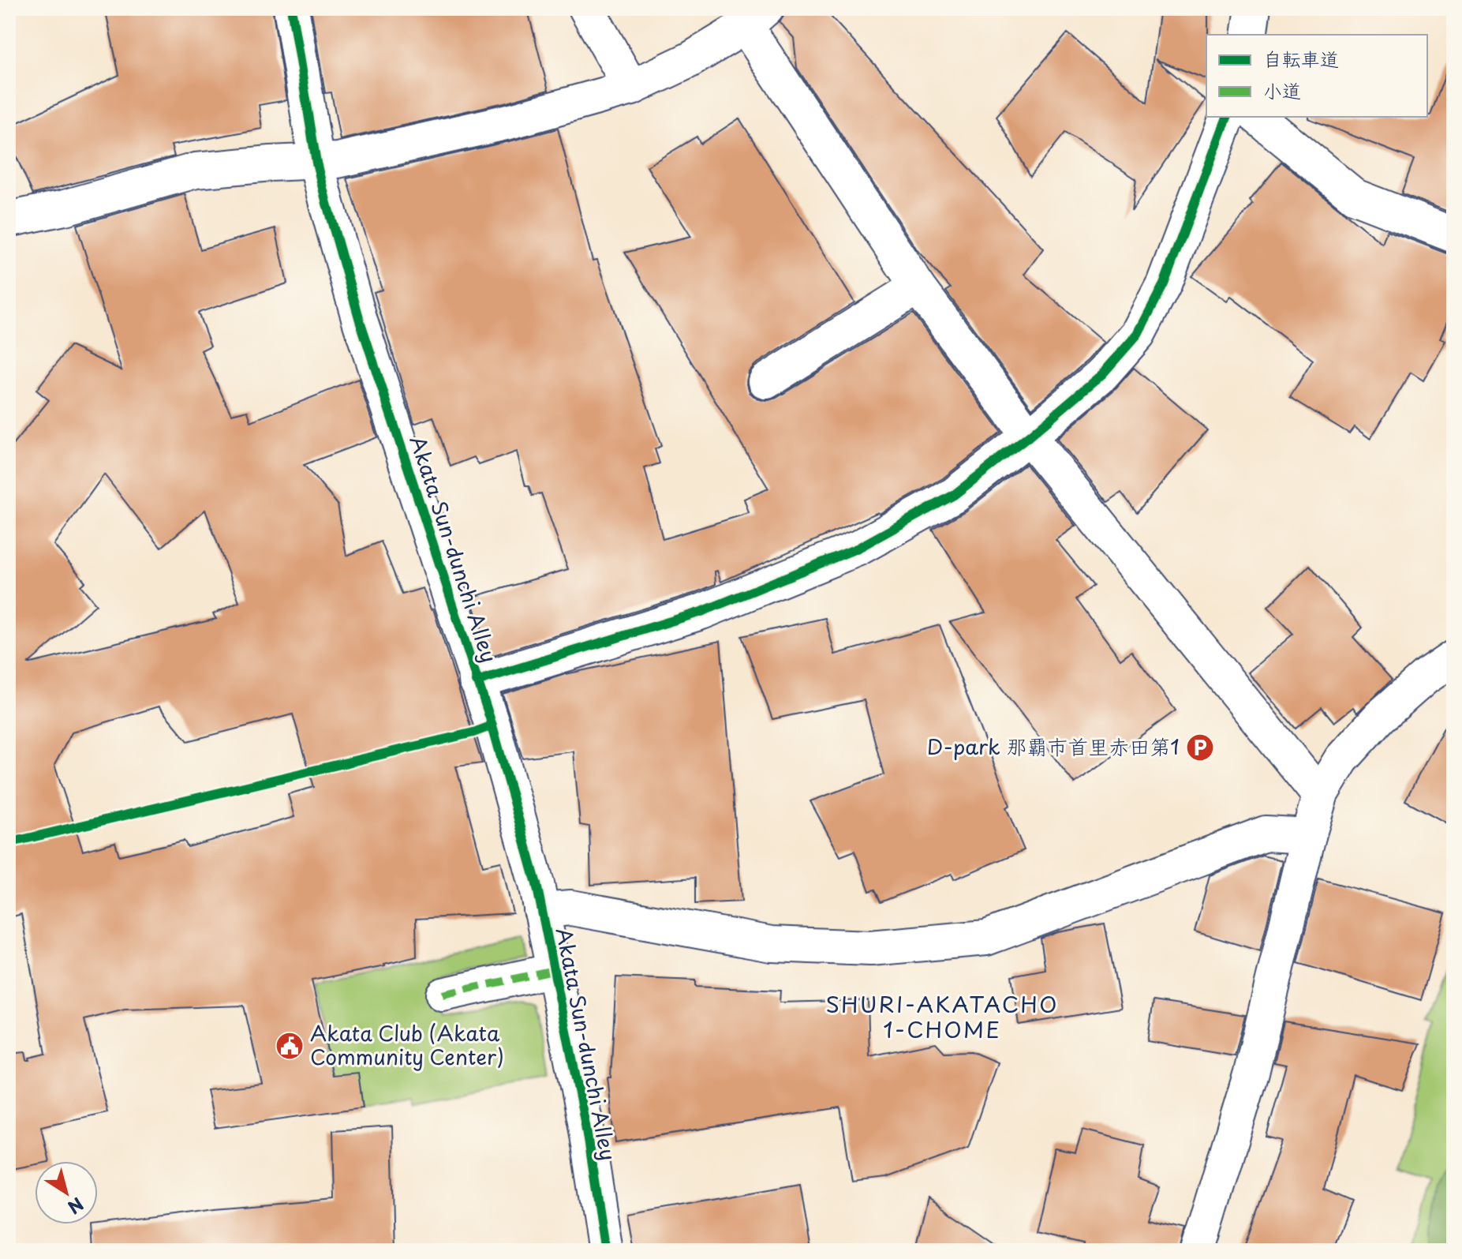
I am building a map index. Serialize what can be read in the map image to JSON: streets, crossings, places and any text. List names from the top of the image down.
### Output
{
  "streets": {
    "street": ["Akata Sun-dunchi Alley"]
  },
  "districts": ["SHURI-AKATACHO 1-CHOME"],
  "places": {
    "parking": ["D-park 那覇市首里赤田第1"],
    "public building": ["Akata Club (Akata Community Center)"]
  },
  "legend": ["自転車道", "小道"],
  "north": "bottom right"
}
